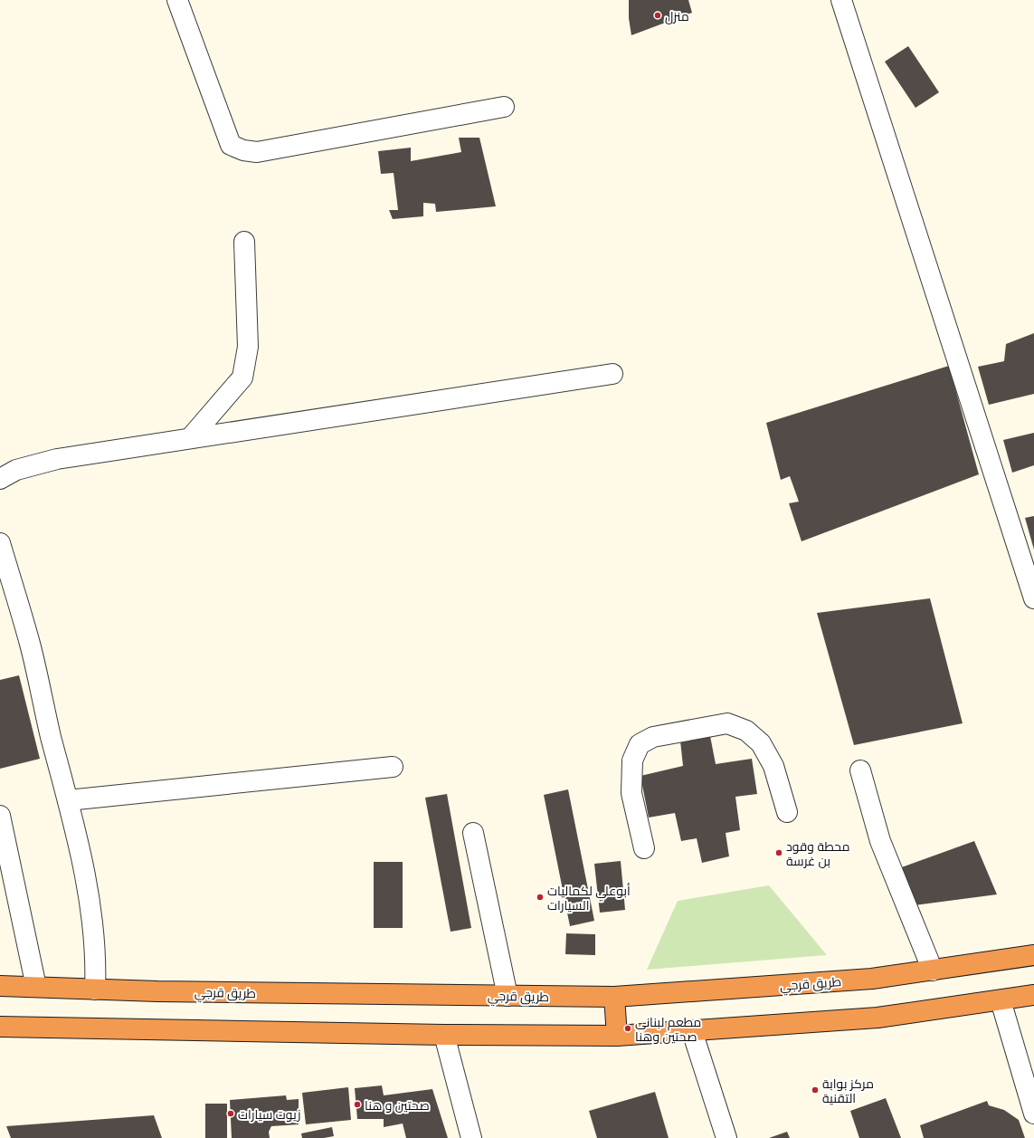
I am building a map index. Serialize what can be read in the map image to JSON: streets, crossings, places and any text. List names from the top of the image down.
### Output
{
  "streets": {
    "highway": ["طريق قرجي"]
  },
  "places": [
    "منزل",
    "محطة وقود بن غرسة",
    "أبوعلي لكماليات السيارات",
    "مطعم لبناني صحتين وهنا",
    "مركز بوابة التقنية",
    "صحتين و هنا",
    "زيوت سيارات"
  ]
}
